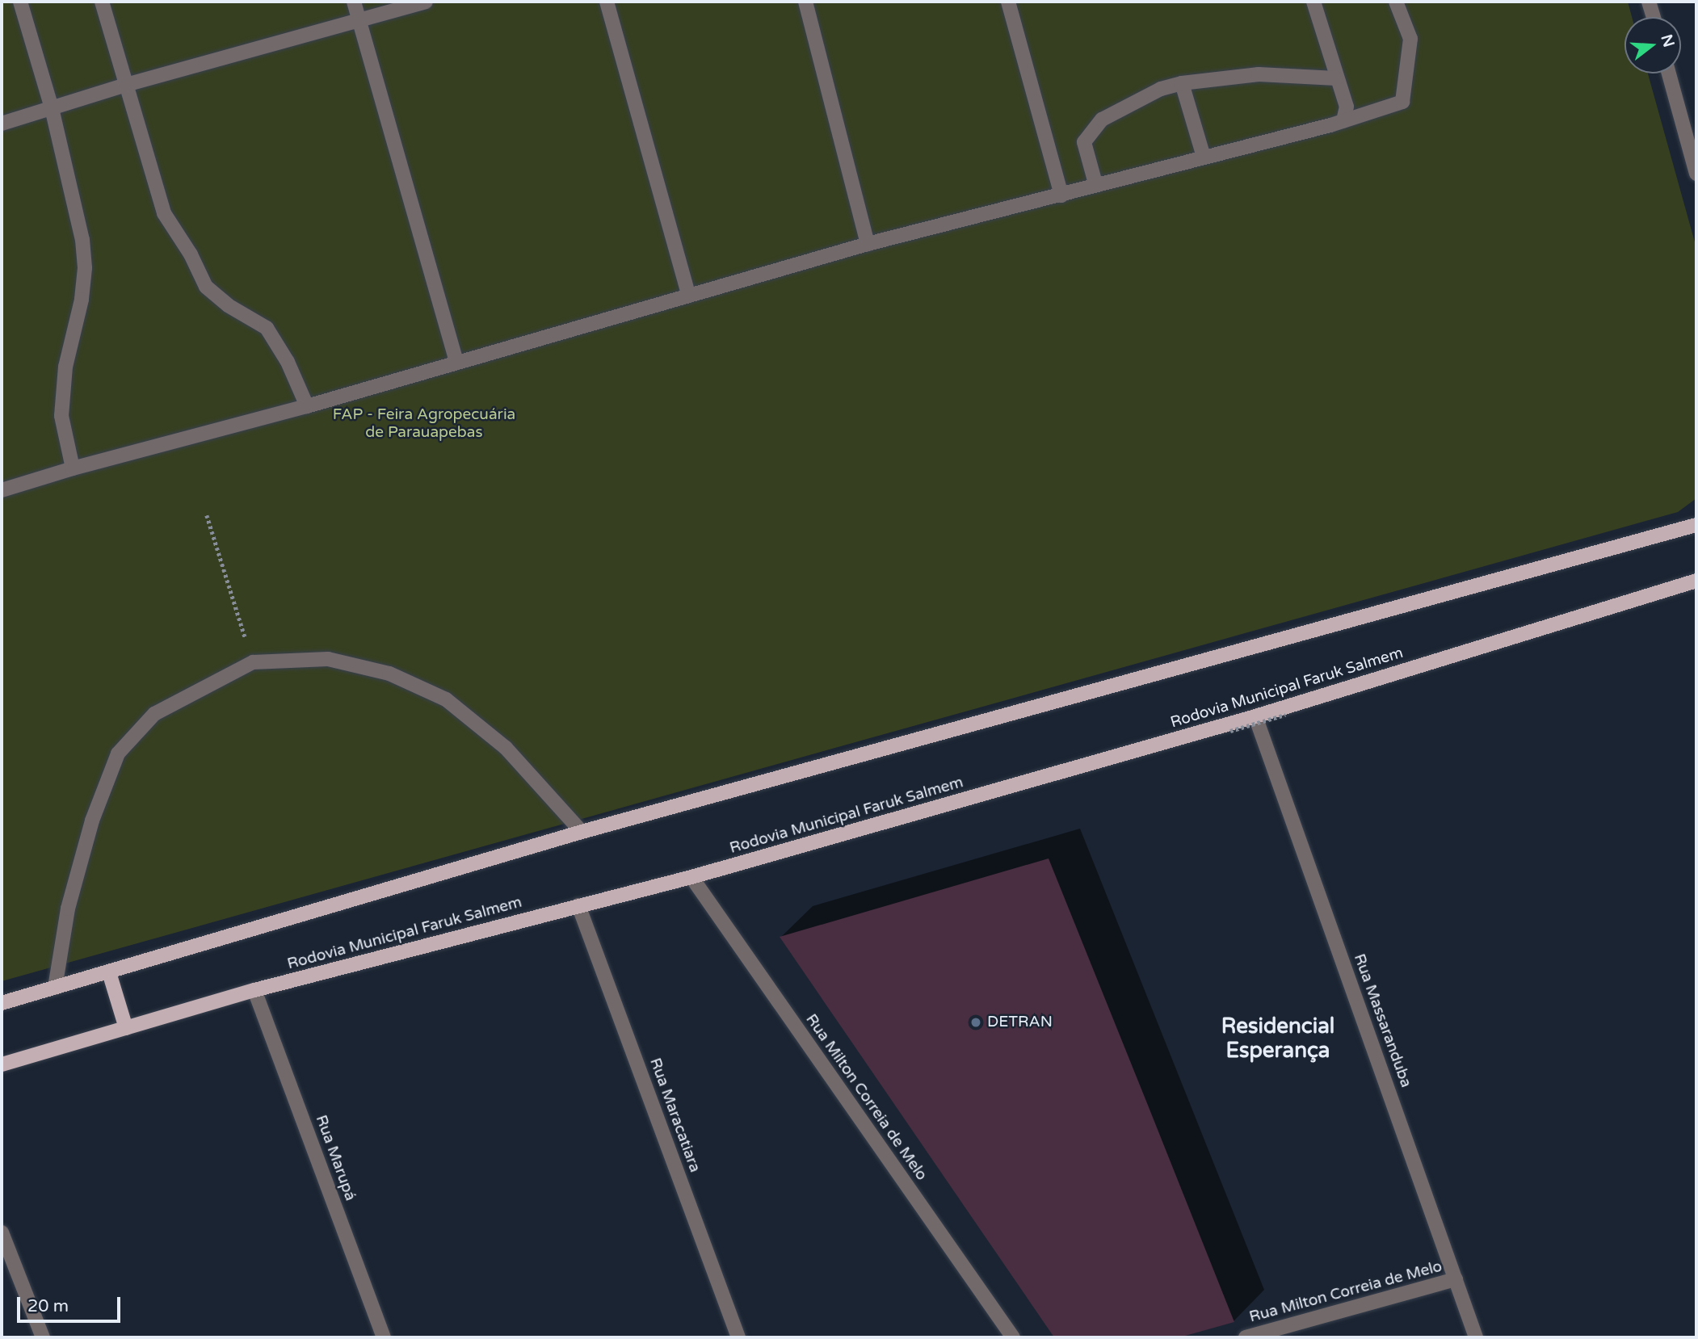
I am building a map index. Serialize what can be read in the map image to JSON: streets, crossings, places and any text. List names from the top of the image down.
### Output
{
  "streets": {
    "main road": ["Rodovia Municipal Faruk Salmem"],
    "street": [
      "Rua Massaranduba",
      "Rua Milton Correia de Melo",
      "Rua Maracatiara",
      "Rua Marupá"
    ]
  },
  "crossings": [
    ["Rodovia Municipal Faruk Salmem", "Rua Massaranduba"],
    ["Rodovia Municipal Faruk Salmem", "Rua Milton Correia de Melo"],
    ["Rodovia Municipal Faruk Salmem", "Rua Maracatiara"],
    ["Rodovia Municipal Faruk Salmem", "Rua Marupá"],
    ["Rua Massaranduba", "Rua Milton Correia de Melo"]
  ],
  "districts": ["Residencial Esperança"],
  "parks": ["FAP - Feira Agropecuária de Parauapebas"],
  "places": ["DETRAN"],
  "scale_bar": "20 m",
  "north": "right"
}
